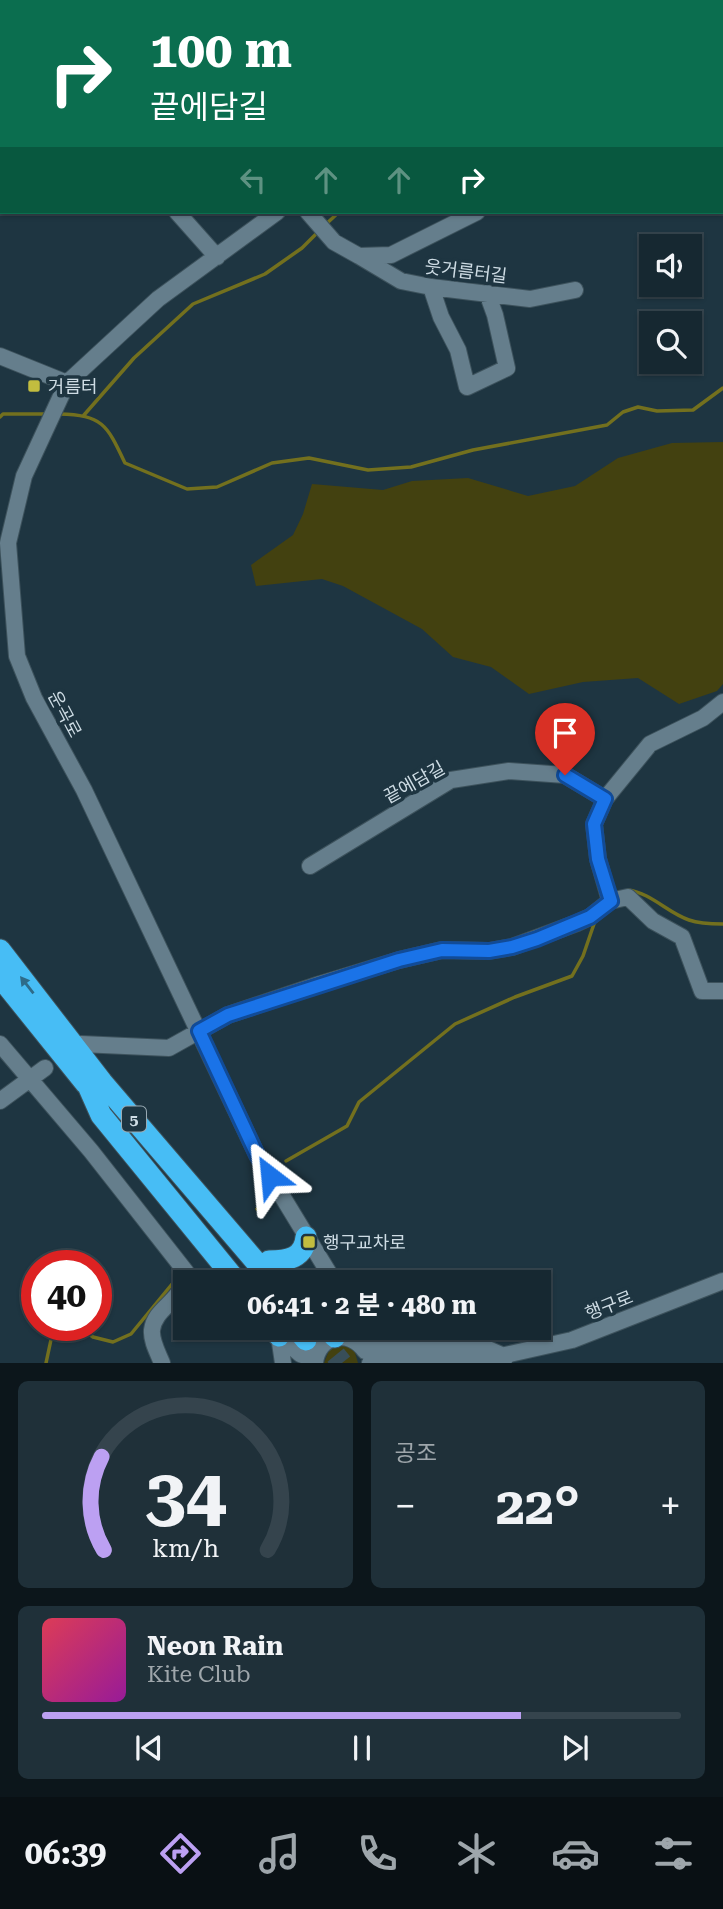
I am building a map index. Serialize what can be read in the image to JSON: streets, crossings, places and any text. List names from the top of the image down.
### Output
{
  "streets": {
    "highway": ["5"],
    "street": [
      "웃거름터길",
      "운곡로",
      "끝에담길",
      "행구로"
    ]
  },
  "places": {
    "transit": ["거름터", "행구교차로"]
  },
  "page": {
    "turn": ["100 m", "끝에담길"],
    "limit": "40",
    "trip": "06:41 · 2 분 · 480 m",
    "tile": "공조",
    "heat": ["−", "22°", "+"],
    "song": ["Neon Rain", "Kite Club"],
    "tabs": "06:39",
    "gauge": ["34", "km/h"]
  }
}
